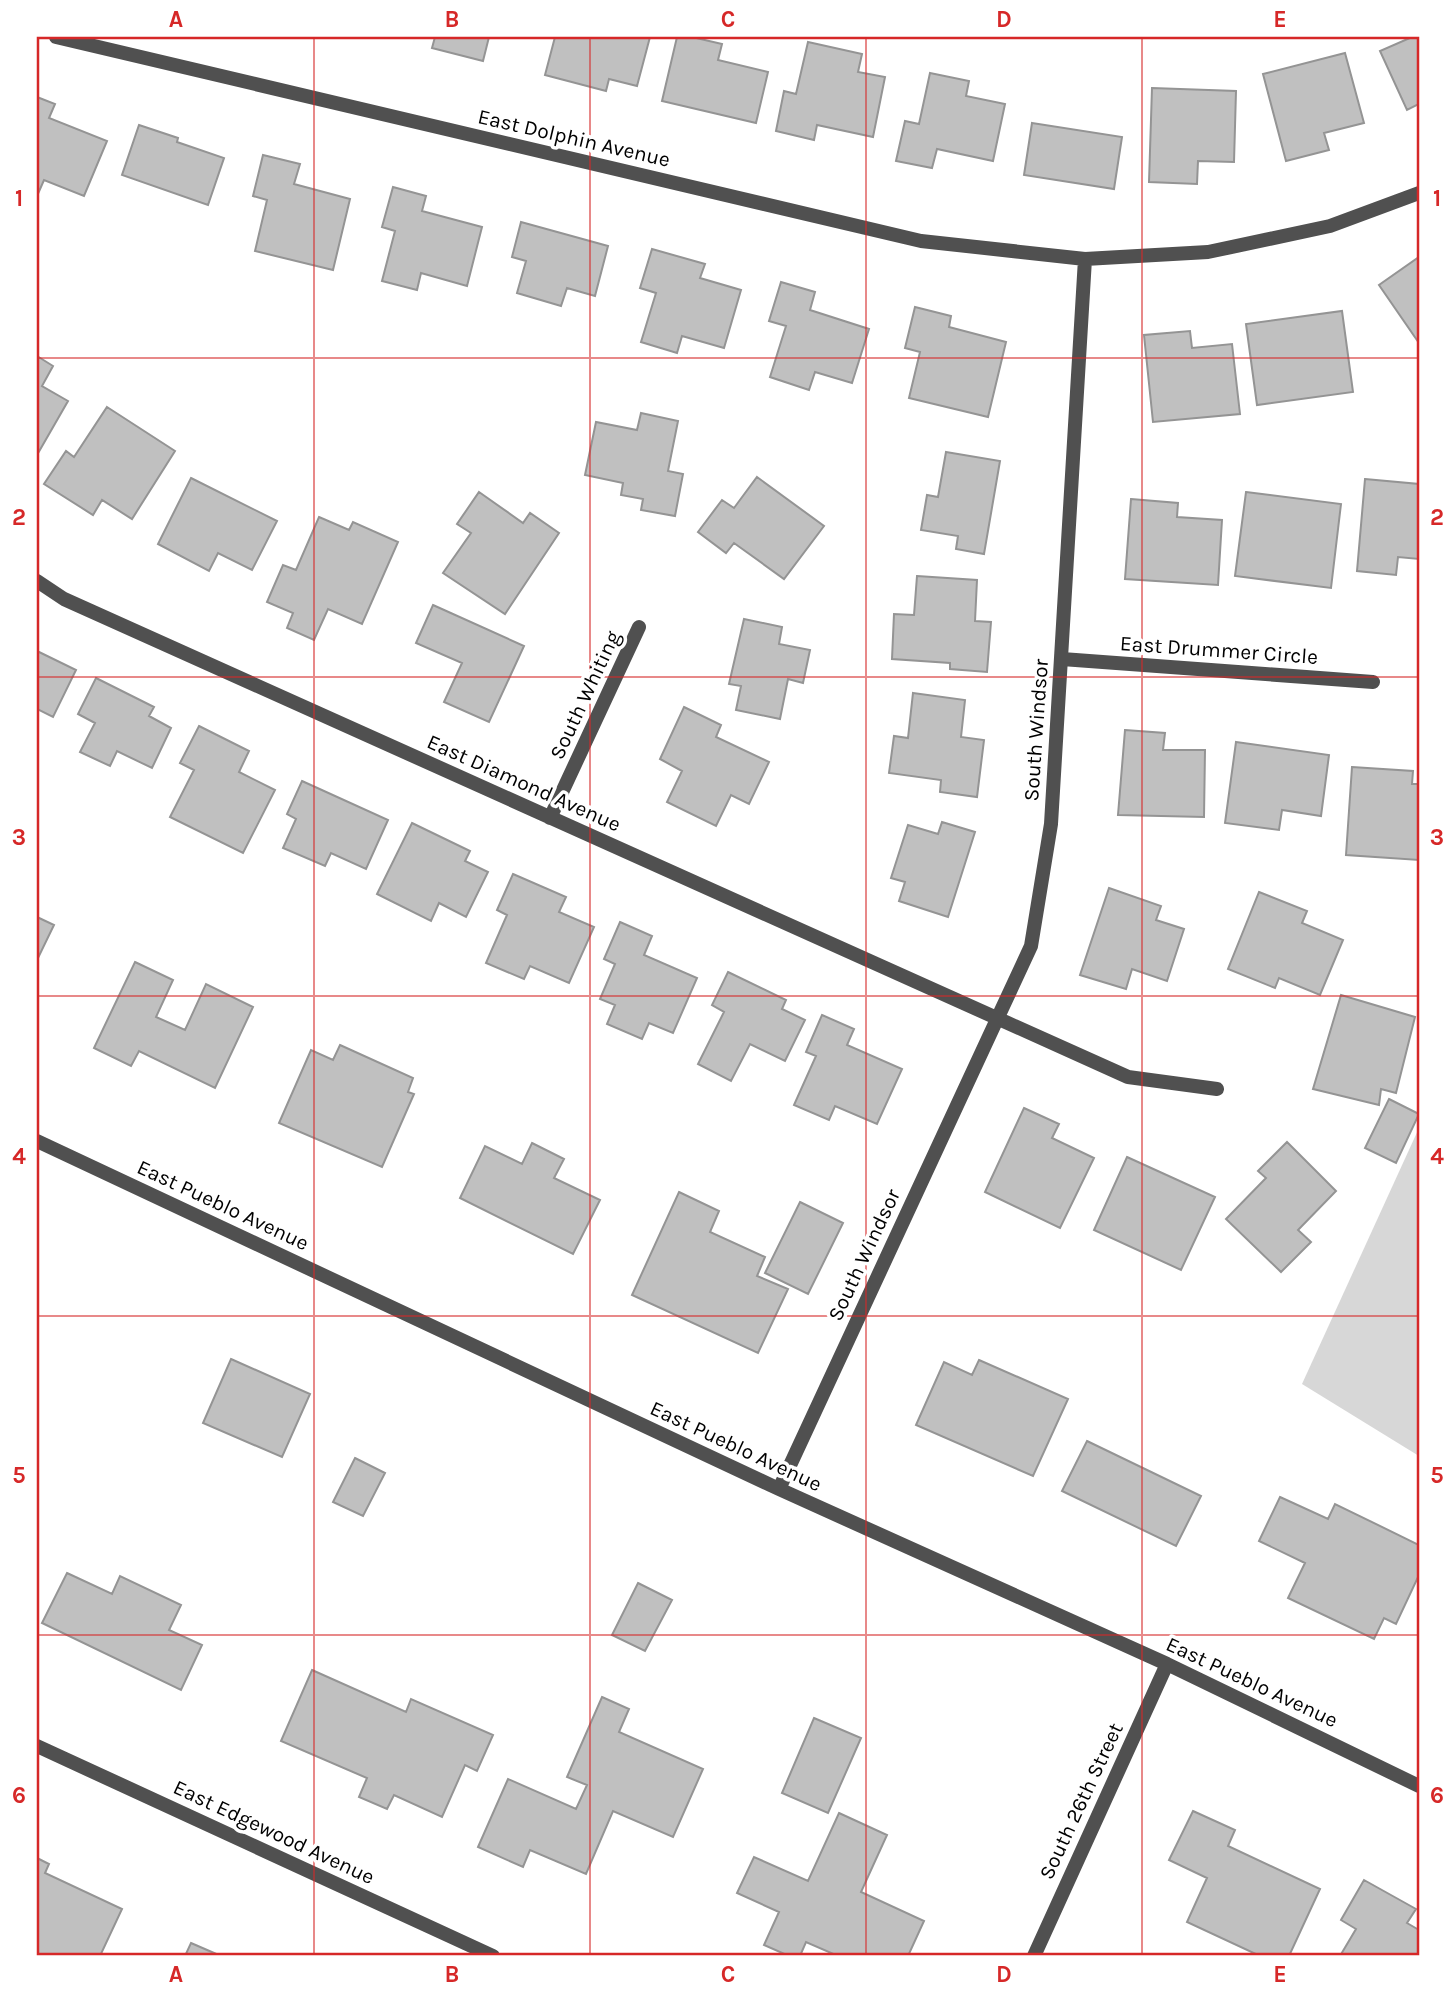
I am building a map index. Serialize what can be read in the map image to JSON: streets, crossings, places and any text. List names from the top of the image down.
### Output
{
  "streets": {
    "street": [
      "East Dolphin Avenue",
      "East Drummer Circle",
      "South Whiting",
      "South Windsor",
      "East Diamond Avenue",
      "East Pueblo Avenue",
      "South 26th Street",
      "East Edgewood Avenue"
    ]
  },
  "crossings": [
    ["East Dolphin Avenue", "South Windsor"],
    ["East Drummer Circle", "South Windsor"],
    ["South Whiting", "East Diamond Avenue"],
    ["South Windsor", "East Diamond Avenue"],
    ["South Windsor", "East Pueblo Avenue"],
    ["East Pueblo Avenue", "South 26th Street"]
  ],
  "grid": {
    "columns": [
      "A",
      "B",
      "C",
      "D",
      "E"
    ],
    "rows": [
      "1",
      "2",
      "3",
      "4",
      "5",
      "6"
    ]
  }
}
